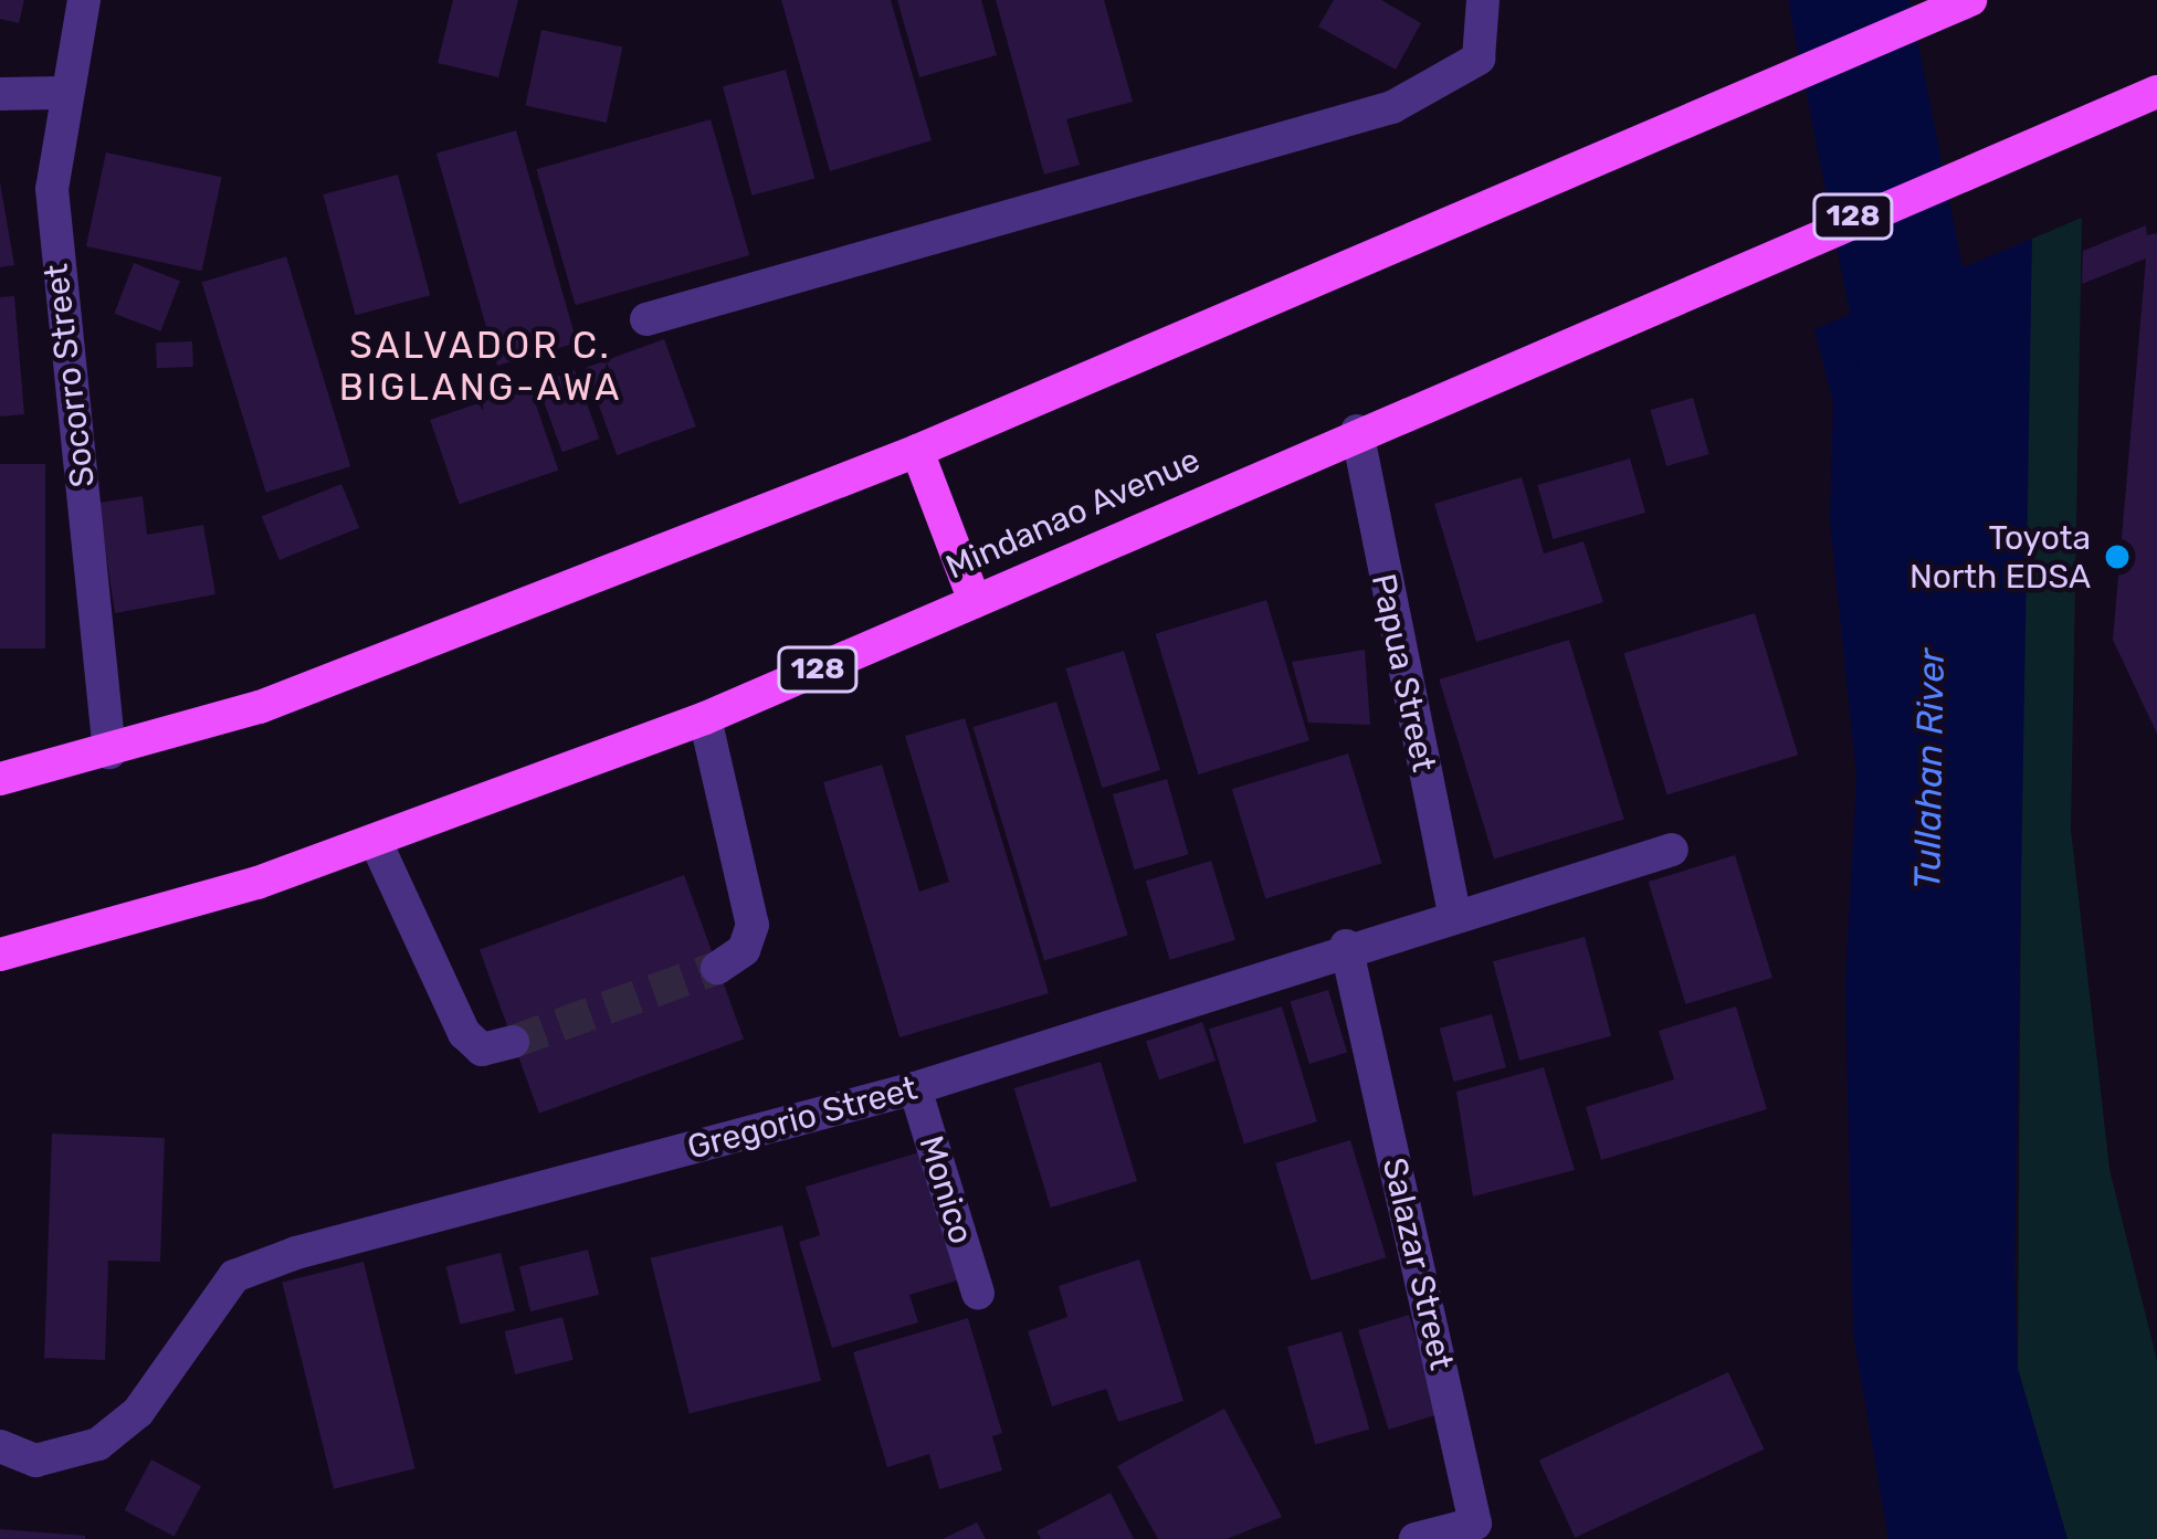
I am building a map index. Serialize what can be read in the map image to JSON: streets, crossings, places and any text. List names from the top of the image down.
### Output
{
  "streets": {
    "main road": ["128", "Mindanao Avenue"],
    "street": [
      "Socorro Street",
      "Papua Street",
      "Gregorio Street",
      "Monico",
      "Salazar Street"
    ]
  },
  "crossings": [
    ["Mindanao Avenue", "Papua Street"],
    ["Papua Street", "Gregorio Street"],
    ["Gregorio Street", "Monico"],
    ["Gregorio Street", "Salazar Street"]
  ],
  "districts": ["SALVADOR C. BIGLANG-AWA"],
  "water": ["Tullahan River"],
  "places": ["Toyota North EDSA"]
}
